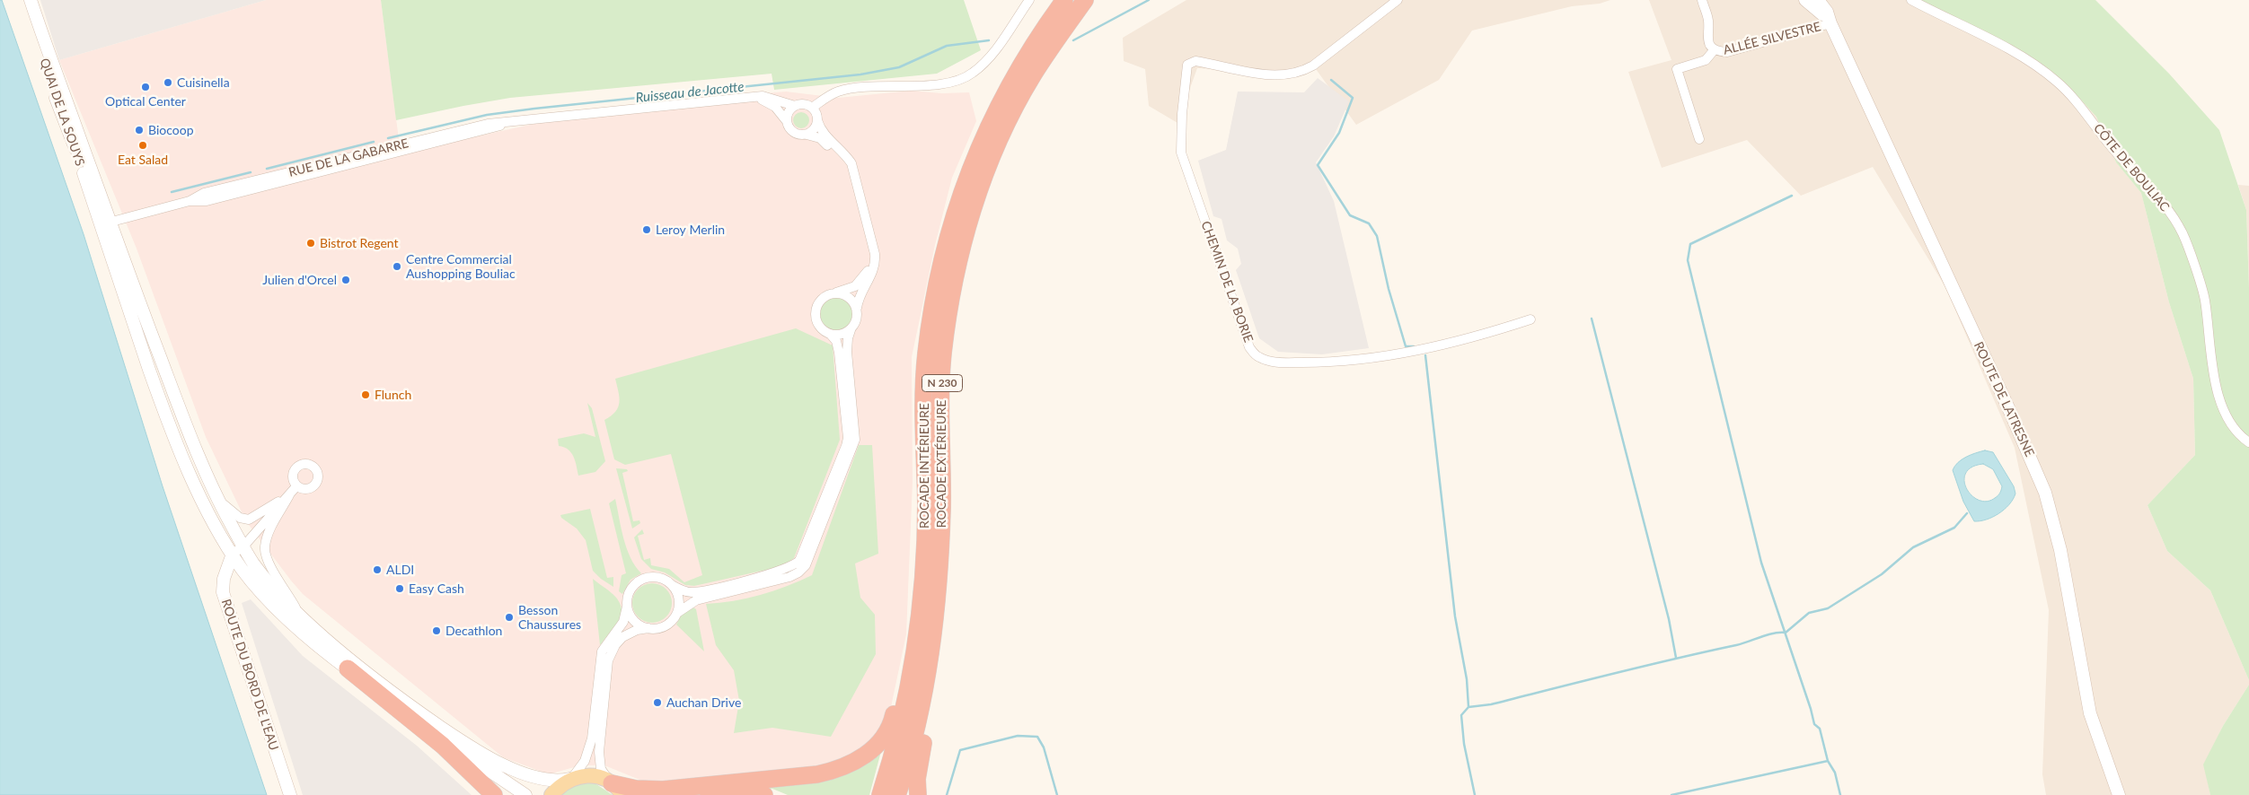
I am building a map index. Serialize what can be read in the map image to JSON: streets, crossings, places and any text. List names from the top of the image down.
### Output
{
  "streets": {
    "highway": ["N 230", "ROCADE EXTÉRIEURE", "ROCADE INTÉRIEURE"],
    "main road": ["QUAI DE LA SOUYS", "ROUTE DE LATRESNE", "ROUTE DU BORD DE L'EAU"],
    "street": [
      "ALLÉE SILVESTRE",
      "RUE DE LA GABARRE",
      "CÔTE DE BOULIAC",
      "CHEMIN DE LA BORIE"
    ]
  },
  "crossings": [
    ["ALLÉE SILVESTRE", "ROUTE DE LATRESNE"],
    ["QUAI DE LA SOUYS", "RUE DE LA GABARRE"]
  ],
  "water": ["Ruisseau de Jacotte"],
  "places": [
    "Cuisinella",
    "Optical Center",
    "Biocoop",
    "Eat Salad",
    "Leroy Merlin",
    "Bistrot Regent",
    "Centre Commercial Aushopping Bouliac",
    "Julien d'Orcel",
    "Flunch",
    "ALDI",
    "Easy Cash",
    "Besson Chaussures",
    "Decathlon",
    "Auchan Drive"
  ]
}
